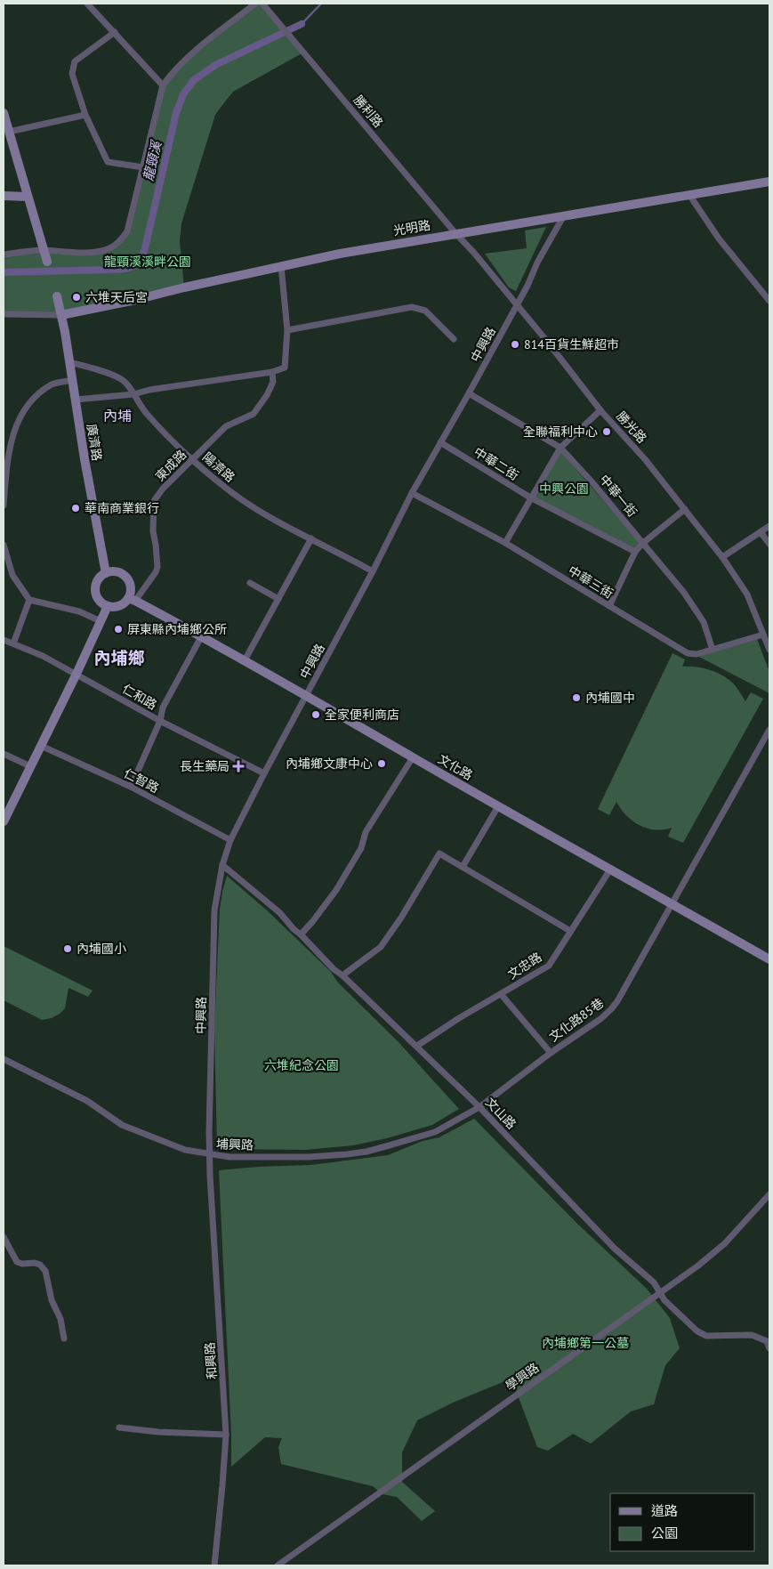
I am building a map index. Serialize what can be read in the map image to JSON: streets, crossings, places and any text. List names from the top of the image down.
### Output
{
  "streets": {
    "main road": ["光明路", "廣濟路", "文化路"],
    "street": [
      "勝利路",
      "中興路",
      "勝光路",
      "中華二街",
      "東成路",
      "陽濟路",
      "中華一街",
      "中華三街",
      "仁和路",
      "仁智路",
      "文忠路",
      "文化路85巷",
      "文山路",
      "埔興路",
      "和興路",
      "學興路"
    ]
  },
  "crossings": [
    ["勝利路", "光明路"],
    ["勝利路", "勝光路"],
    ["光明路", "中興路"],
    ["光明路", "勝光路"],
    ["光明路", "廣濟路"],
    ["中興路", "勝光路"],
    ["中興路", "中華二街"],
    ["中興路", "陽濟路"],
    ["中興路", "中華一街"],
    ["中興路", "中華三街"],
    ["中興路", "仁和路"],
    ["中興路", "文化路"],
    ["中興路", "仁智路"],
    ["中興路", "文山路"],
    ["中興路", "埔興路"],
    ["中興路", "和興路"],
    ["勝光路", "中華三街"],
    ["廣濟路", "東成路"],
    ["廣濟路", "陽濟路"],
    ["廣濟路", "文化路"],
    ["東成路", "陽濟路"],
    ["東成路", "文化路"],
    ["中華一街", "中華三街"],
    ["文化路", "文忠路"],
    ["文化路", "文化路85巷"],
    ["文忠路", "文山路"],
    ["文化路85巷", "文山路"],
    ["文化路85巷", "埔興路"],
    ["文山路", "埔興路"],
    ["文山路", "學興路"],
    ["埔興路", "和興路"]
  ],
  "districts": ["內埔", "內埔鄉"],
  "water": ["龍頸溪"],
  "parks": [
    "龍頸溪溪畔公園",
    "中興公園",
    "六堆紀念公園",
    "內埔鄉第一公墓"
  ],
  "places": {
    "other": [
      "六堆天后宮",
      "814百貨生鮮超市",
      "全聯福利中心",
      "華南商業銀行",
      "屏東縣內埔鄉公所",
      "內埔國中",
      "全家便利商店",
      "內埔鄉文康中心",
      "內埔國小"
    ],
    "health": ["長生藥局"]
  },
  "legend": ["道路", "公園"]
}
